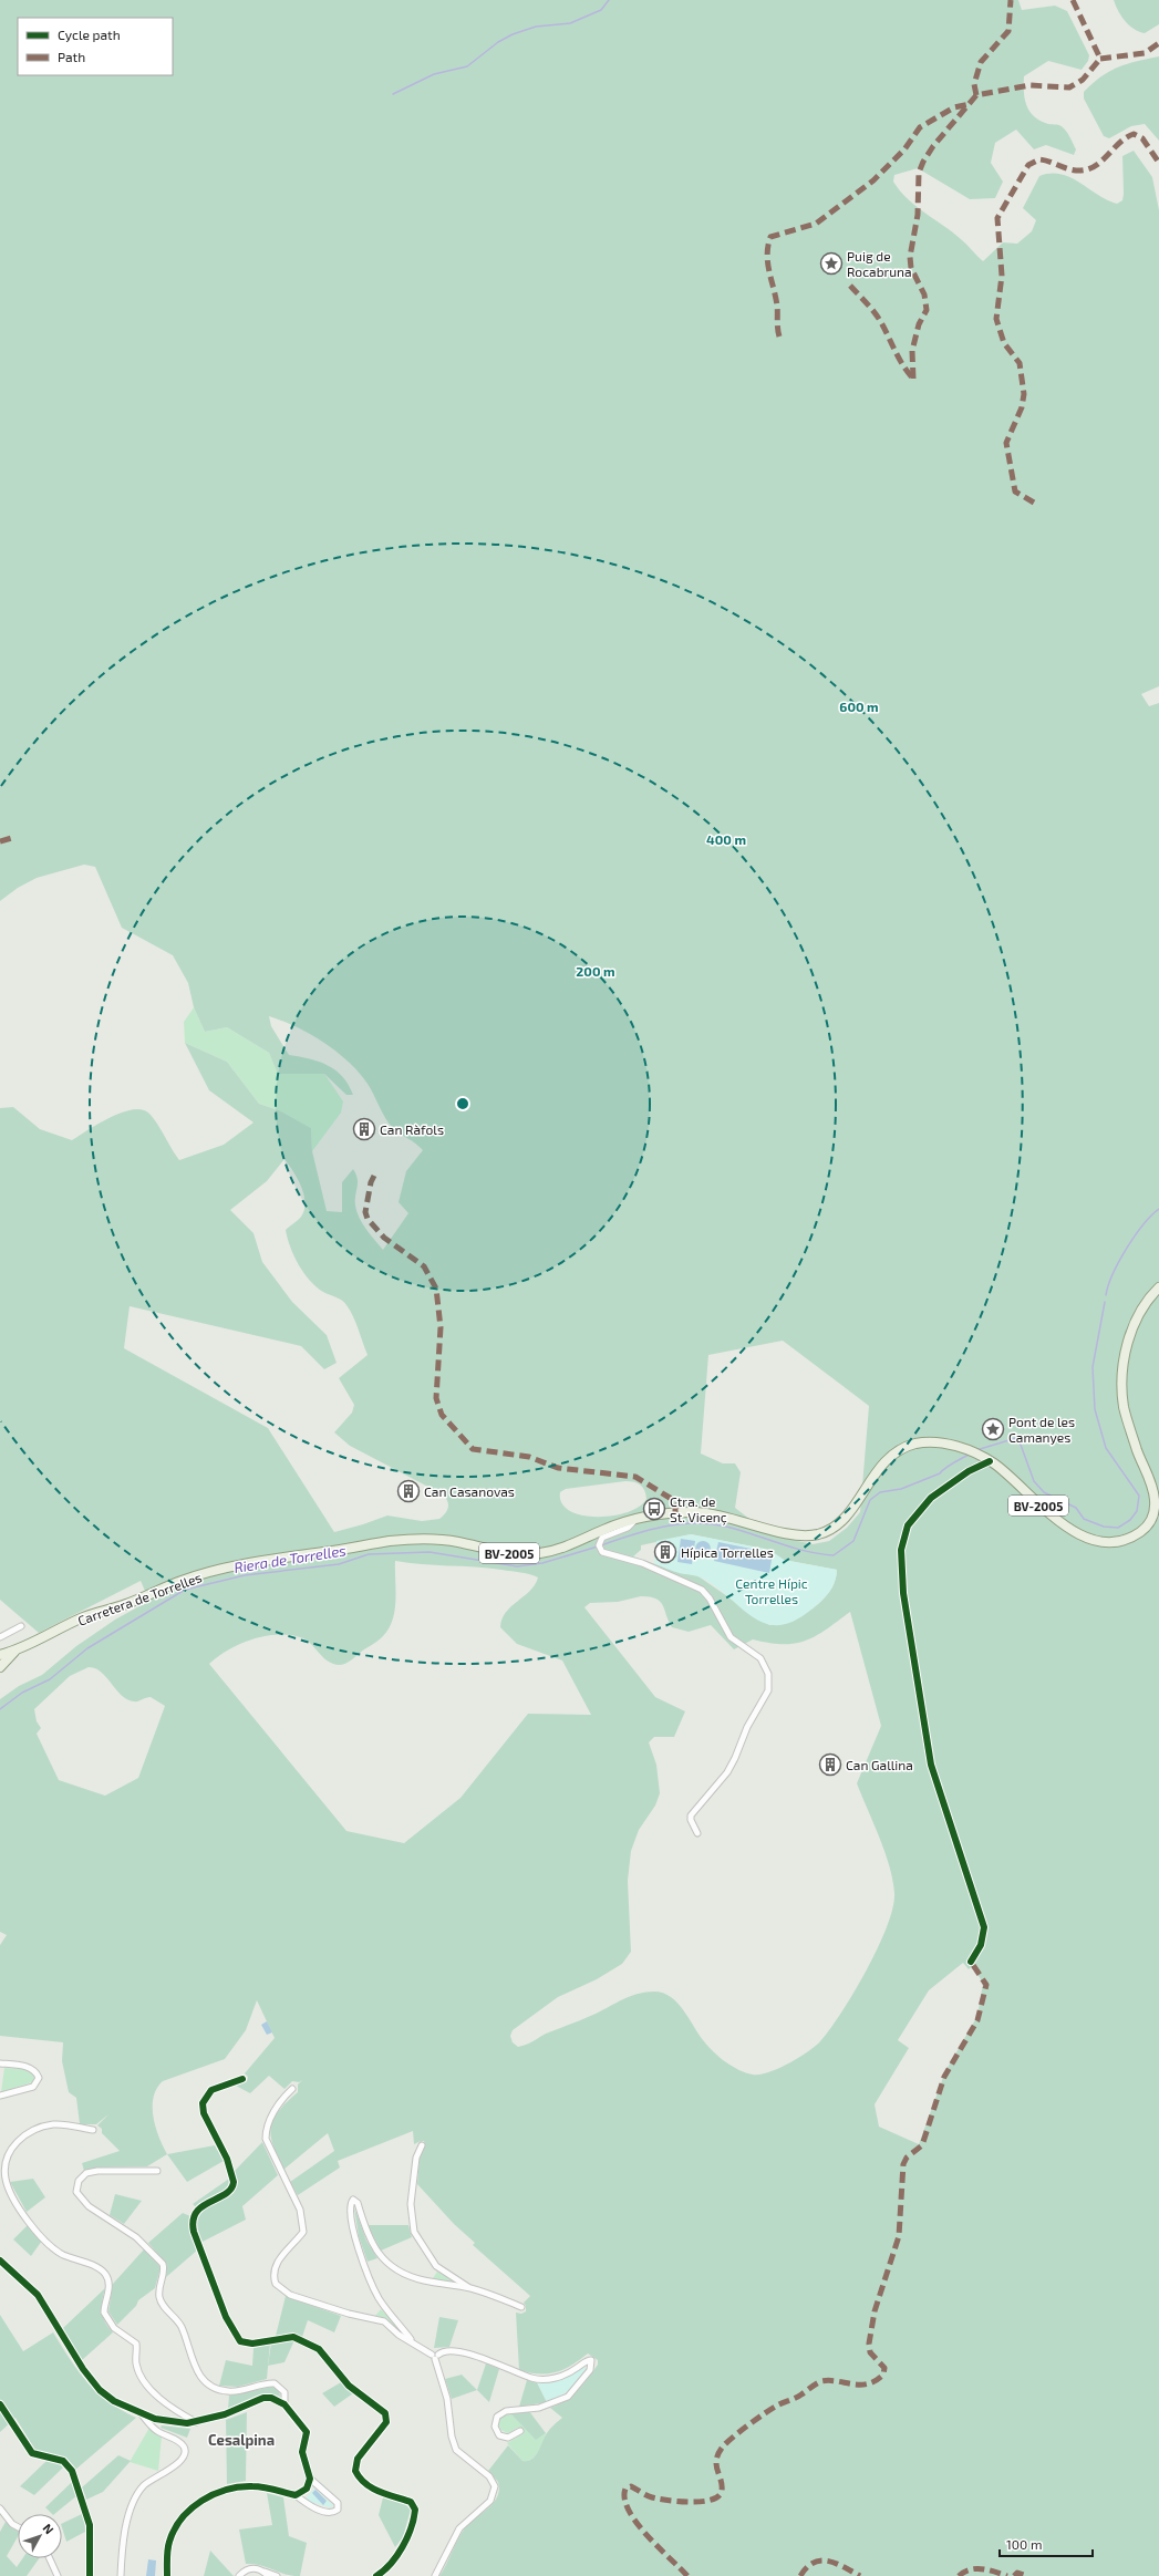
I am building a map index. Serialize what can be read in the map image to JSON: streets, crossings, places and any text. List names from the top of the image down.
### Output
{
  "streets": {
    "main road": ["BV-2005", "Carretera de Torrelles"]
  },
  "districts": ["Cesalpina"],
  "water": ["Riera de Torrelles"],
  "parks": ["Centre Hípic Torrelles"],
  "places": {
    "place": ["Puig de Rocabruna", "Pont de les Camanyes"],
    "building": [
      "Can Ràfols",
      "Can Casanovas",
      "Hípica Torrelles",
      "Can Gallina"
    ],
    "bus stop": ["Ctra. de St. Vicenç"]
  },
  "legend": ["Cycle path", "Path"],
  "scale_bar": "100 m",
  "north": "top right",
  "rings": ["600 m", "400 m", "200 m"]
}
